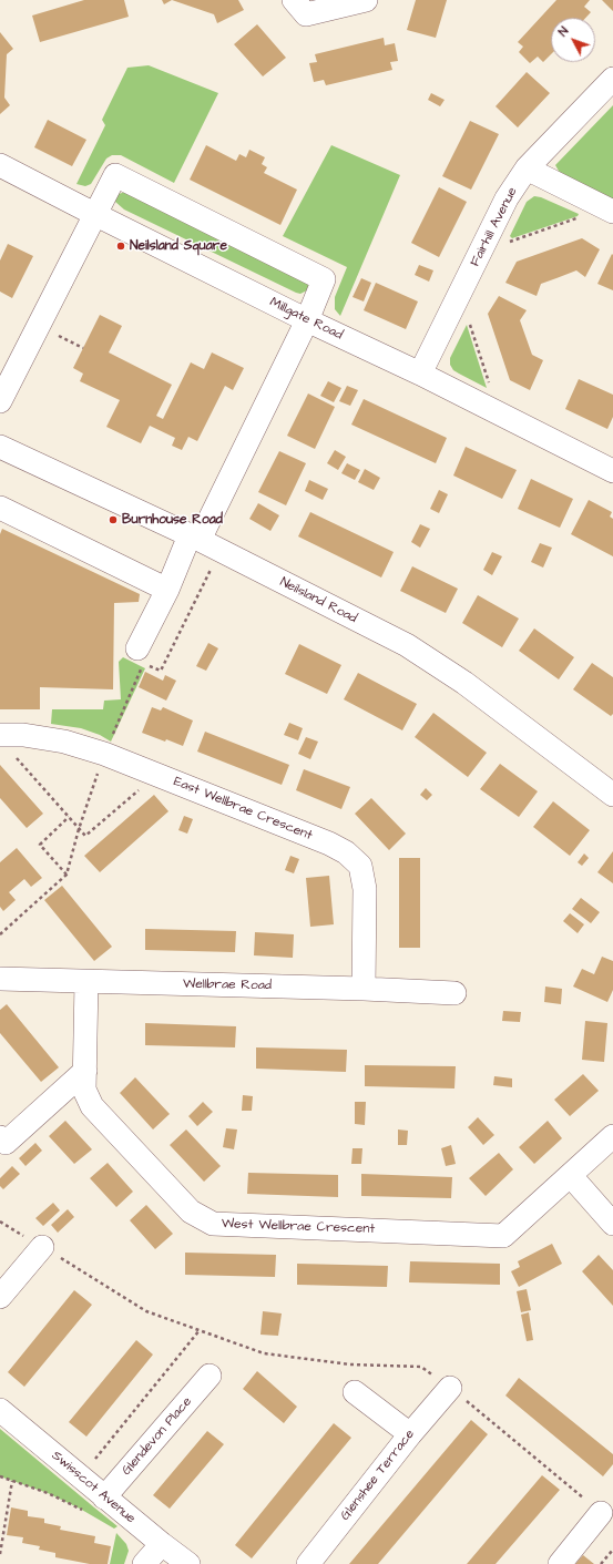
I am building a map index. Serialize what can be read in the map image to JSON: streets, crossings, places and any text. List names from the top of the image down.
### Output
{
  "streets": {
    "street": [
      "Fairhill Avenue",
      "Millgate Road",
      "Neilsland Road",
      "East Wellbrae Crescent",
      "Wellbrae Road",
      "West Wellbrae Crescent",
      "Glendevon Place",
      "Glenshee Terrace",
      "Swisscot Avenue"
    ]
  },
  "crossings": [
    ["Fairhill Avenue", "Millgate Road"],
    ["East Wellbrae Crescent", "Wellbrae Road"],
    ["Wellbrae Road", "West Wellbrae Crescent"],
    ["Glendevon Place", "Swisscot Avenue"]
  ],
  "places": ["Neilsland Square", "Burnhouse Road"],
  "north": "top left"
}
